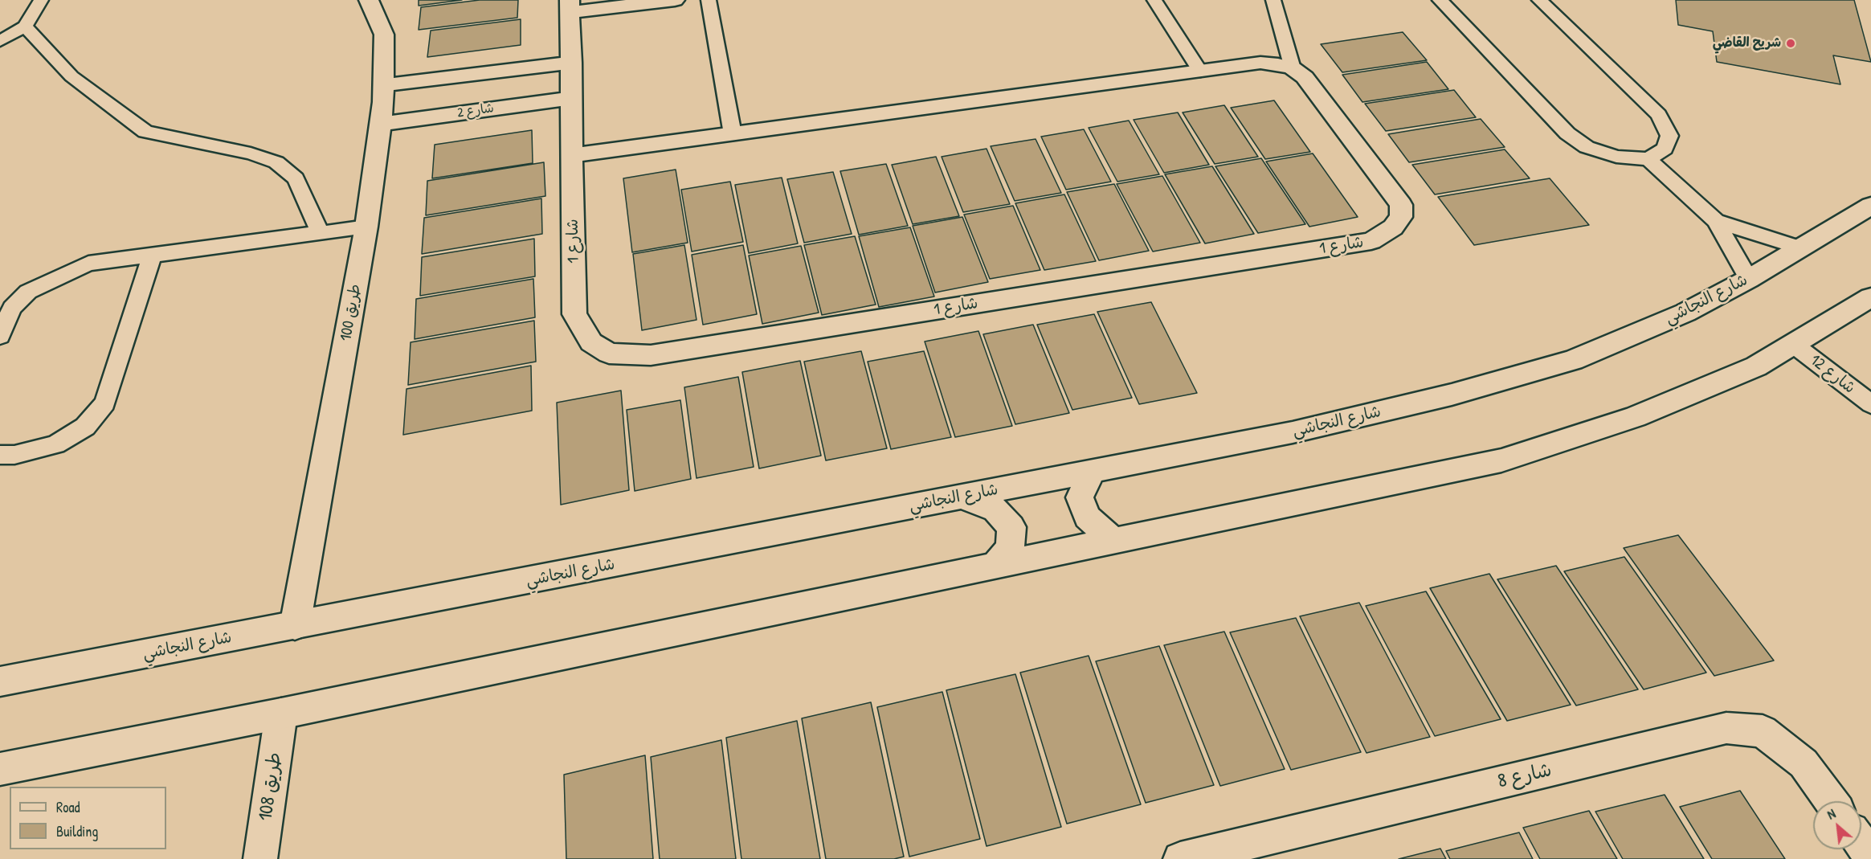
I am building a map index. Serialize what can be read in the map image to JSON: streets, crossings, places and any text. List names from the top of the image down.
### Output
{
  "streets": {
    "street": [
      "شارع 2",
      "شارع 1",
      "شارع النجاشي",
      "طريق 100",
      "شارع 8",
      "طريق 108"
    ],
    "lane": ["شارع 12"]
  },
  "crossings": [
    ["شارع 2", "طريق 100"],
    ["شارع النجاشي", "طريق 100"]
  ],
  "places": ["شريح القاضي"],
  "legend": ["Road", "Building"],
  "north": "top left"
}
